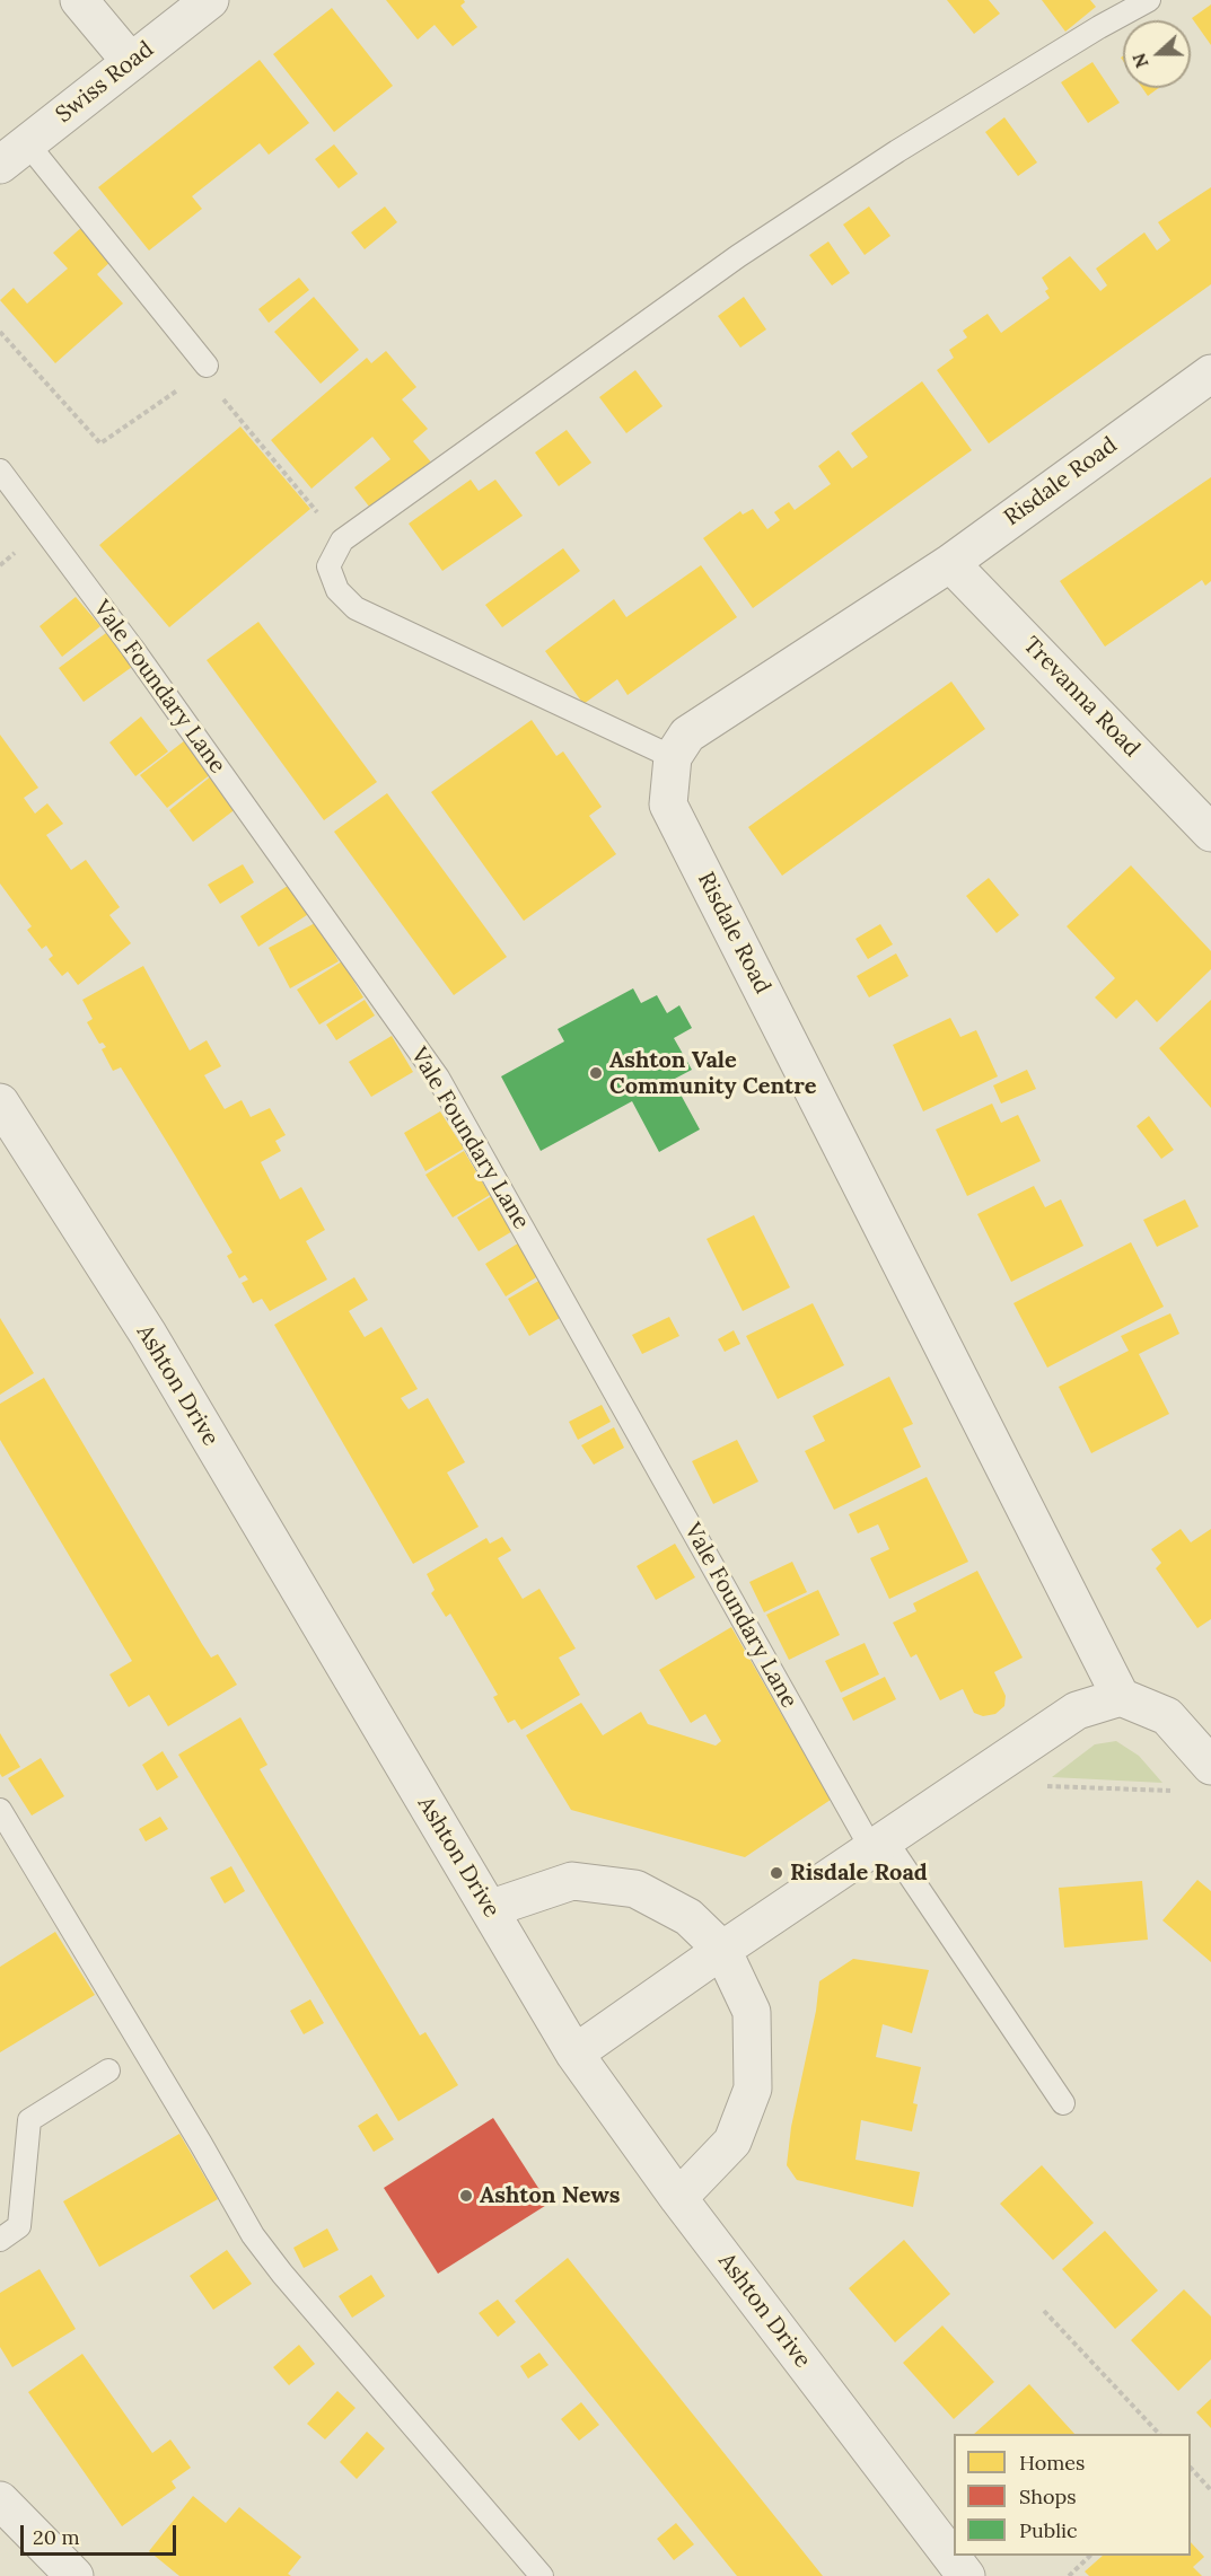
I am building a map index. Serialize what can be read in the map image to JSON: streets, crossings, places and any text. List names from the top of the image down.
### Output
{
  "streets": {
    "street": [
      "Swiss Road",
      "Risdale Road",
      "Trevanna Road",
      "Ashton Drive"
    ],
    "lane": ["Vale Foundary Lane"]
  },
  "crossings": [
    ["Risdale Road", "Trevanna Road"]
  ],
  "places": ["Ashton Vale Community Centre", "Risdale Road", "Ashton News"],
  "legend": ["Homes", "Shops", "Public"],
  "scale_bar": "20 m",
  "north": "left"
}
